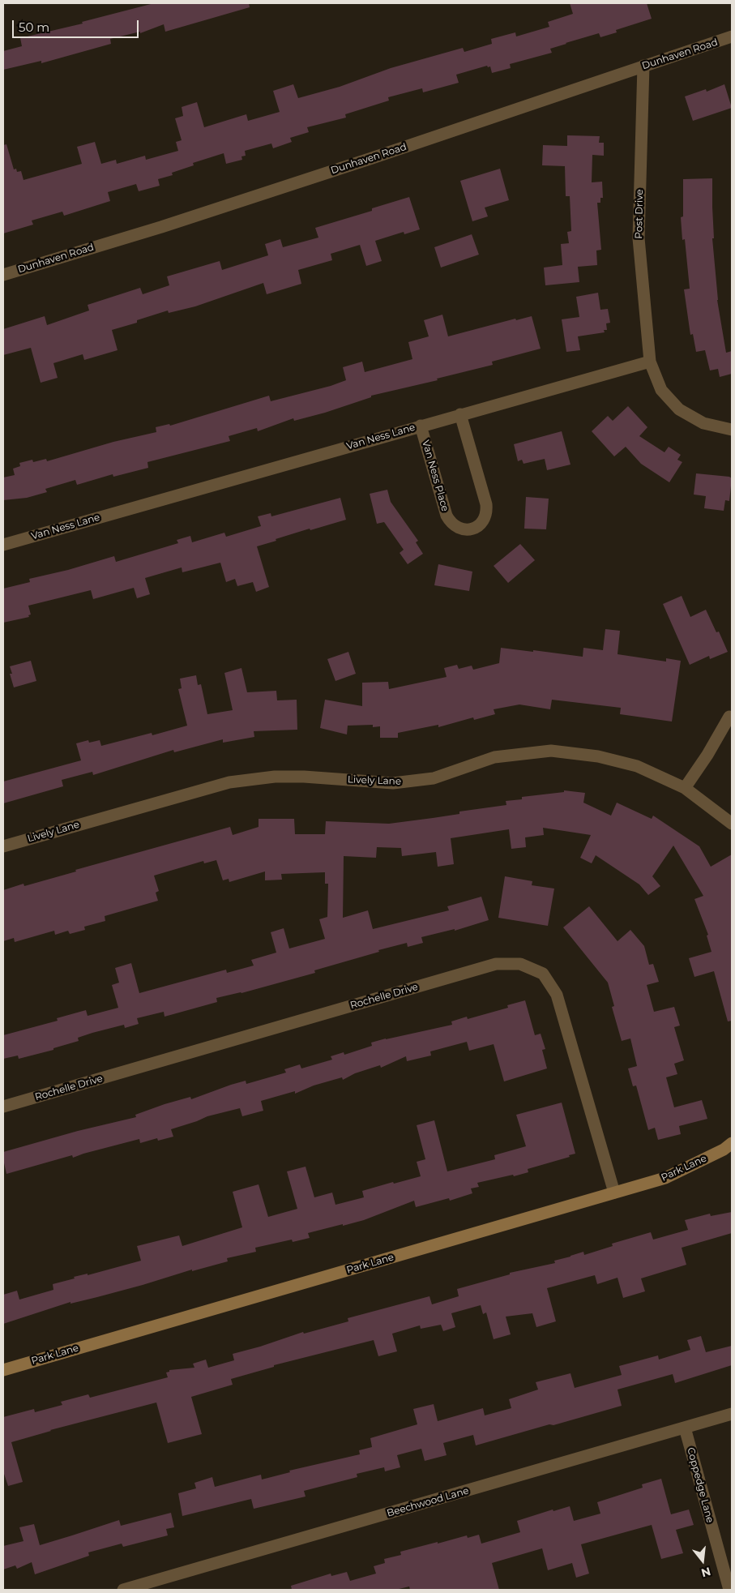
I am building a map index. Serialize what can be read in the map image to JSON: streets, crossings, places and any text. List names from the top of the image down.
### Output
{
  "streets": {
    "street": [
      "Dunhaven Road",
      "Post Drive",
      "Van Ness Lane",
      "Van Ness Place",
      "Lively Lane",
      "Rochelle Drive",
      "Park Lane",
      "Coppedge Lane",
      "Beechwood Lane"
    ]
  },
  "crossings": [
    ["Dunhaven Road", "Post Drive"],
    ["Post Drive", "Van Ness Lane"],
    ["Van Ness Lane", "Van Ness Place"],
    ["Rochelle Drive", "Park Lane"],
    ["Coppedge Lane", "Beechwood Lane"]
  ],
  "scale_bar": "50 m",
  "north": "bottom"
}
